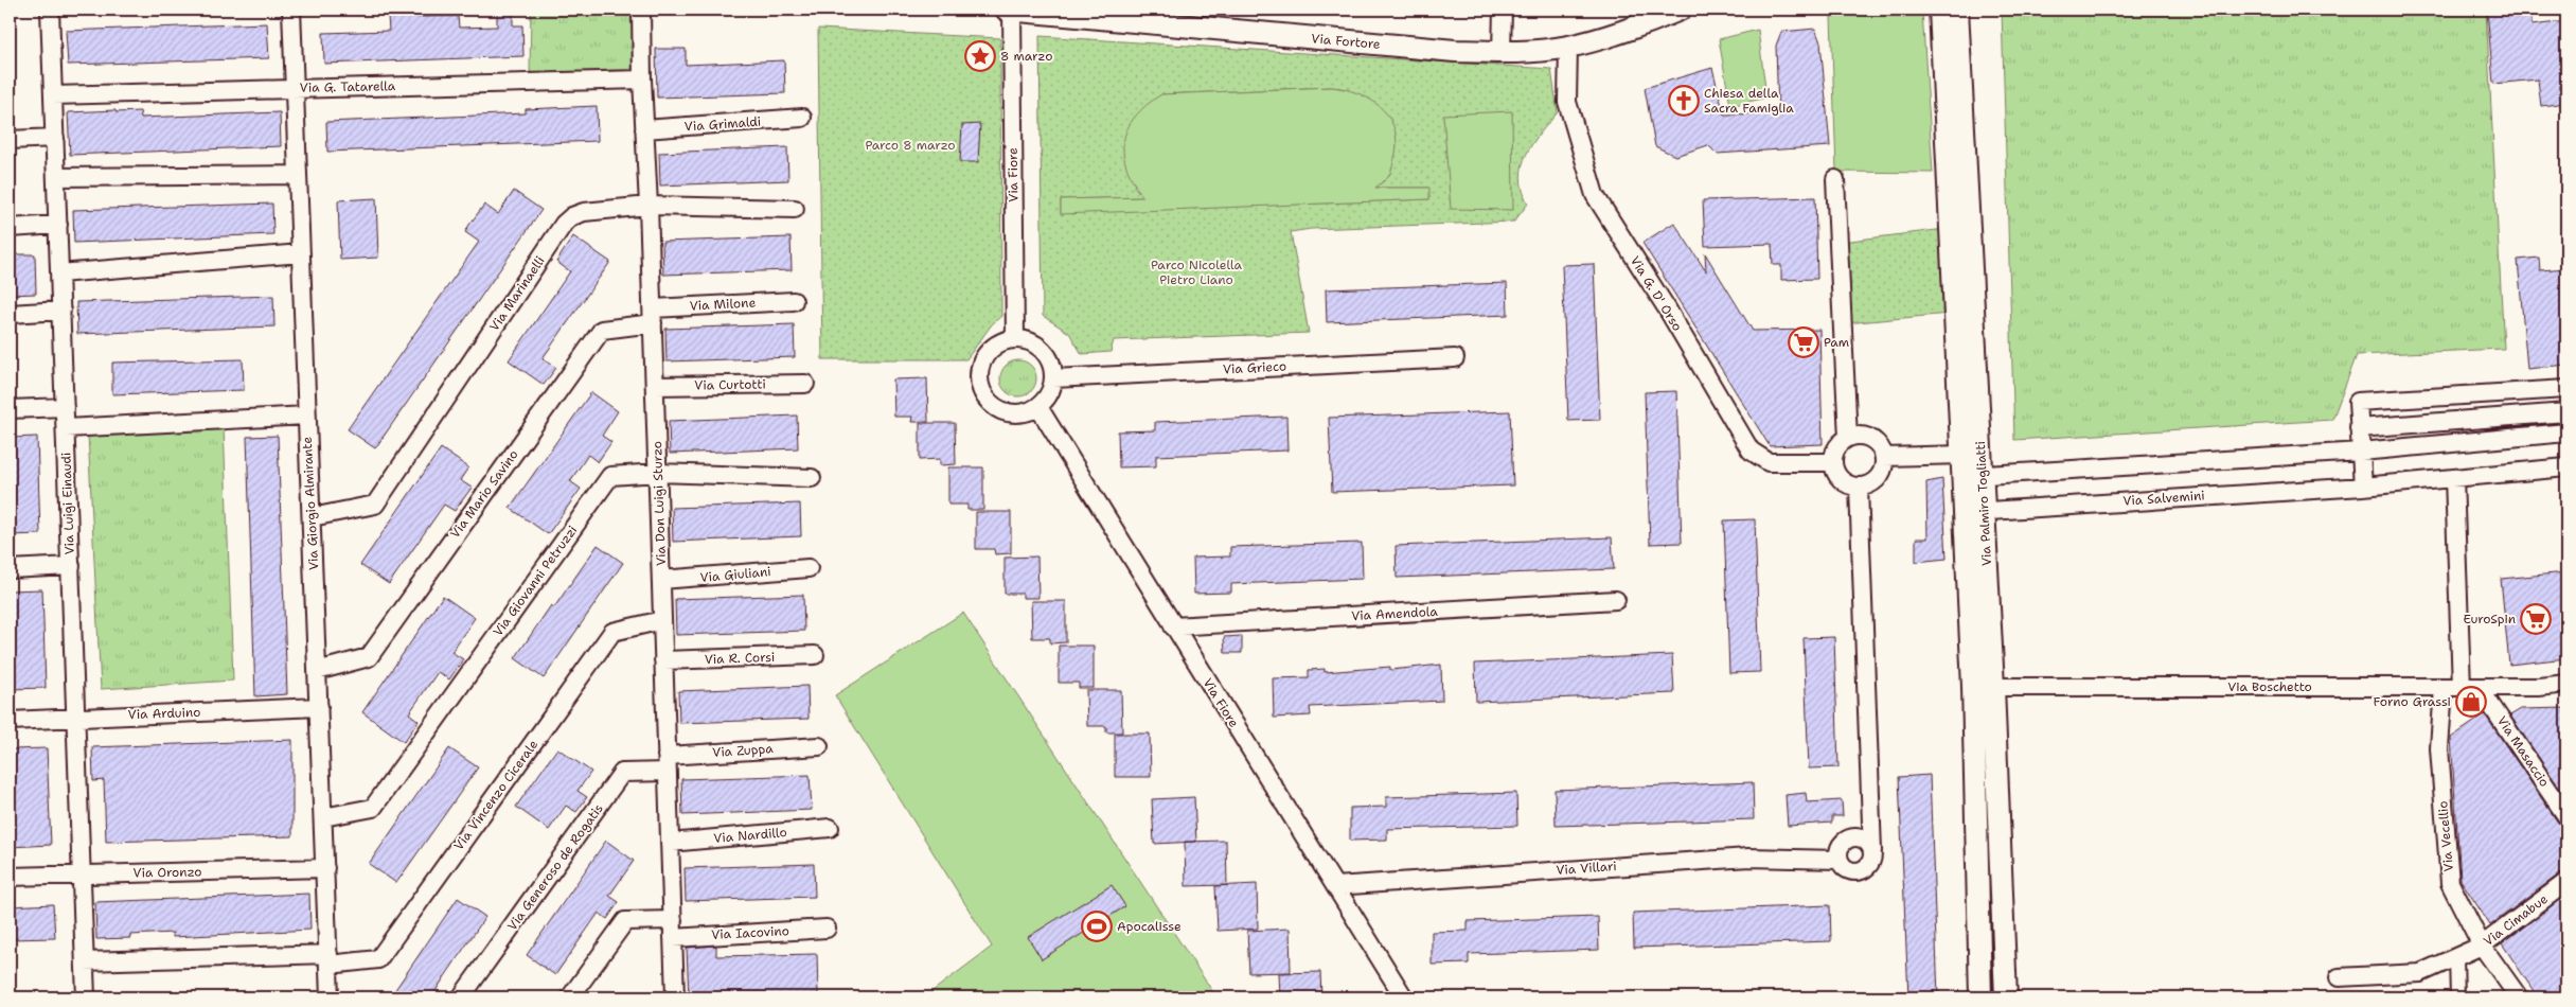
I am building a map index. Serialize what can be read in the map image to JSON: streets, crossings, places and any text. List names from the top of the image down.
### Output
{
  "streets": {
    "street": [
      "Via Fortore",
      "Via G. Tatarella",
      "Via Grimaldi",
      "Via Fiore",
      "Via Marinaelli",
      "Via G. D' Orso",
      "Via Milone",
      "Via Grieco",
      "Via Curtotti",
      "Via Mario Savino",
      "Via Salvemini",
      "Via Luigi Einaudi",
      "Via Giorgio Almirante",
      "Via Don Luigi Sturzo",
      "Via Palmiro Togliatti",
      "Via Giuliani",
      "Via Giovanni Petruzzi",
      "Via Amendola",
      "Via R. Corsi",
      "Via Boschetto",
      "Via Arduino",
      "Via Zuppa",
      "Via Masaccio",
      "Via Vincenzo Cicerale",
      "Via Nardillo",
      "Via Vecellio",
      "Via Generoso de Rogatis",
      "Via Villari",
      "Via Oronzo",
      "Via Cimabue",
      "Via Iacovino"
    ]
  },
  "crossings": [
    ["Via Fortore", "Via Fiore"],
    ["Via Fortore", "Via G. D' Orso"],
    ["Via G. Tatarella", "Via Luigi Einaudi"],
    ["Via G. Tatarella", "Via Giorgio Almirante"],
    ["Via G. Tatarella", "Via Don Luigi Sturzo"],
    ["Via Grimaldi", "Via Don Luigi Sturzo"],
    ["Via Fiore", "Via Grieco"],
    ["Via Fiore", "Via Amendola"],
    ["Via Fiore", "Via Villari"],
    ["Via Marinaelli", "Via Giorgio Almirante"],
    ["Via Marinaelli", "Via Don Luigi Sturzo"],
    ["Via Milone", "Via Mario Savino"],
    ["Via Milone", "Via Don Luigi Sturzo"],
    ["Via Curtotti", "Via Don Luigi Sturzo"],
    ["Via Mario Savino", "Via Giorgio Almirante"],
    ["Via Mario Savino", "Via Don Luigi Sturzo"],
    ["Via Salvemini", "Via Palmiro Togliatti"],
    ["Via Luigi Einaudi", "Via Arduino"],
    ["Via Luigi Einaudi", "Via Vincenzo Cicerale"],
    ["Via Luigi Einaudi", "Via Oronzo"],
    ["Via Giorgio Almirante", "Via Giovanni Petruzzi"],
    ["Via Giorgio Almirante", "Via Arduino"],
    ["Via Giorgio Almirante", "Via Vincenzo Cicerale"],
    ["Via Giorgio Almirante", "Via Oronzo"],
    ["Via Don Luigi Sturzo", "Via Giuliani"],
    ["Via Don Luigi Sturzo", "Via Giovanni Petruzzi"],
    ["Via Don Luigi Sturzo", "Via R. Corsi"],
    ["Via Don Luigi Sturzo", "Via Zuppa"],
    ["Via Don Luigi Sturzo", "Via Vincenzo Cicerale"],
    ["Via Don Luigi Sturzo", "Via Nardillo"],
    ["Via Don Luigi Sturzo", "Via Generoso de Rogatis"],
    ["Via Don Luigi Sturzo", "Via Iacovino"],
    ["Via Palmiro Togliatti", "Via Boschetto"],
    ["Via Boschetto", "Via Masaccio"],
    ["Via Boschetto", "Via Vecellio"],
    ["Via Zuppa", "Via Generoso de Rogatis"],
    ["Via Vecellio", "Via Cimabue"]
  ],
  "parks": ["Parco 8 marzo", "Parco Nicolella Pietro Liano"],
  "places": {
    "place": ["8 marzo"],
    "church": ["Chiesa della Sacra Famiglia"],
    "supermarket": ["Pam", "EuroSpin"],
    "shop": ["Forno Grassi"],
    "sports": ["Apocalisse"]
  }
}
